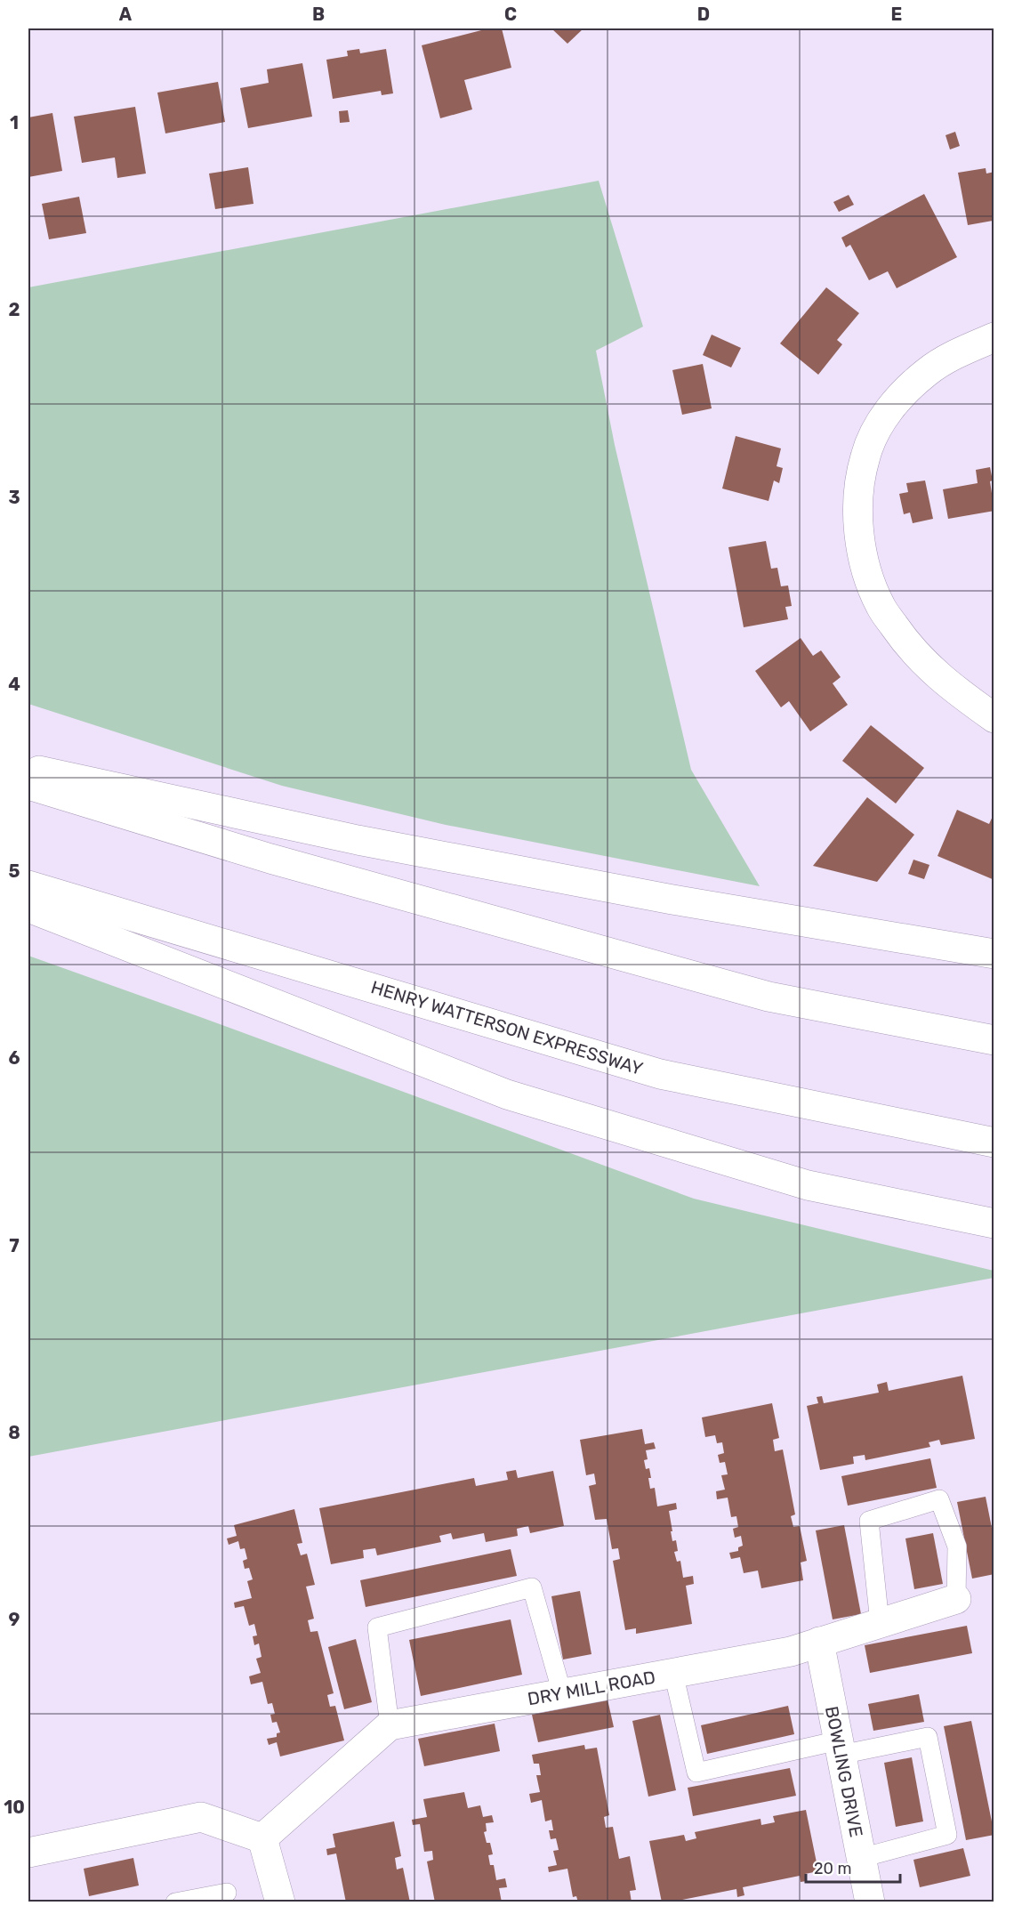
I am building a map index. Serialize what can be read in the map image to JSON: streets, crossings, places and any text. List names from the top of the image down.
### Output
{
  "streets": {
    "main road": ["HENRY WATTERSON EXPRESSWAY", "DRY MILL ROAD", "BOWLING DRIVE"]
  },
  "crossings": [
    ["DRY MILL ROAD", "BOWLING DRIVE"]
  ],
  "scale_bar": "20 m",
  "grid": {
    "columns": [
      "A",
      "B",
      "C",
      "D",
      "E"
    ],
    "rows": [
      "1",
      "2",
      "3",
      "4",
      "5",
      "6",
      "7",
      "8",
      "9",
      "10"
    ]
  }
}
